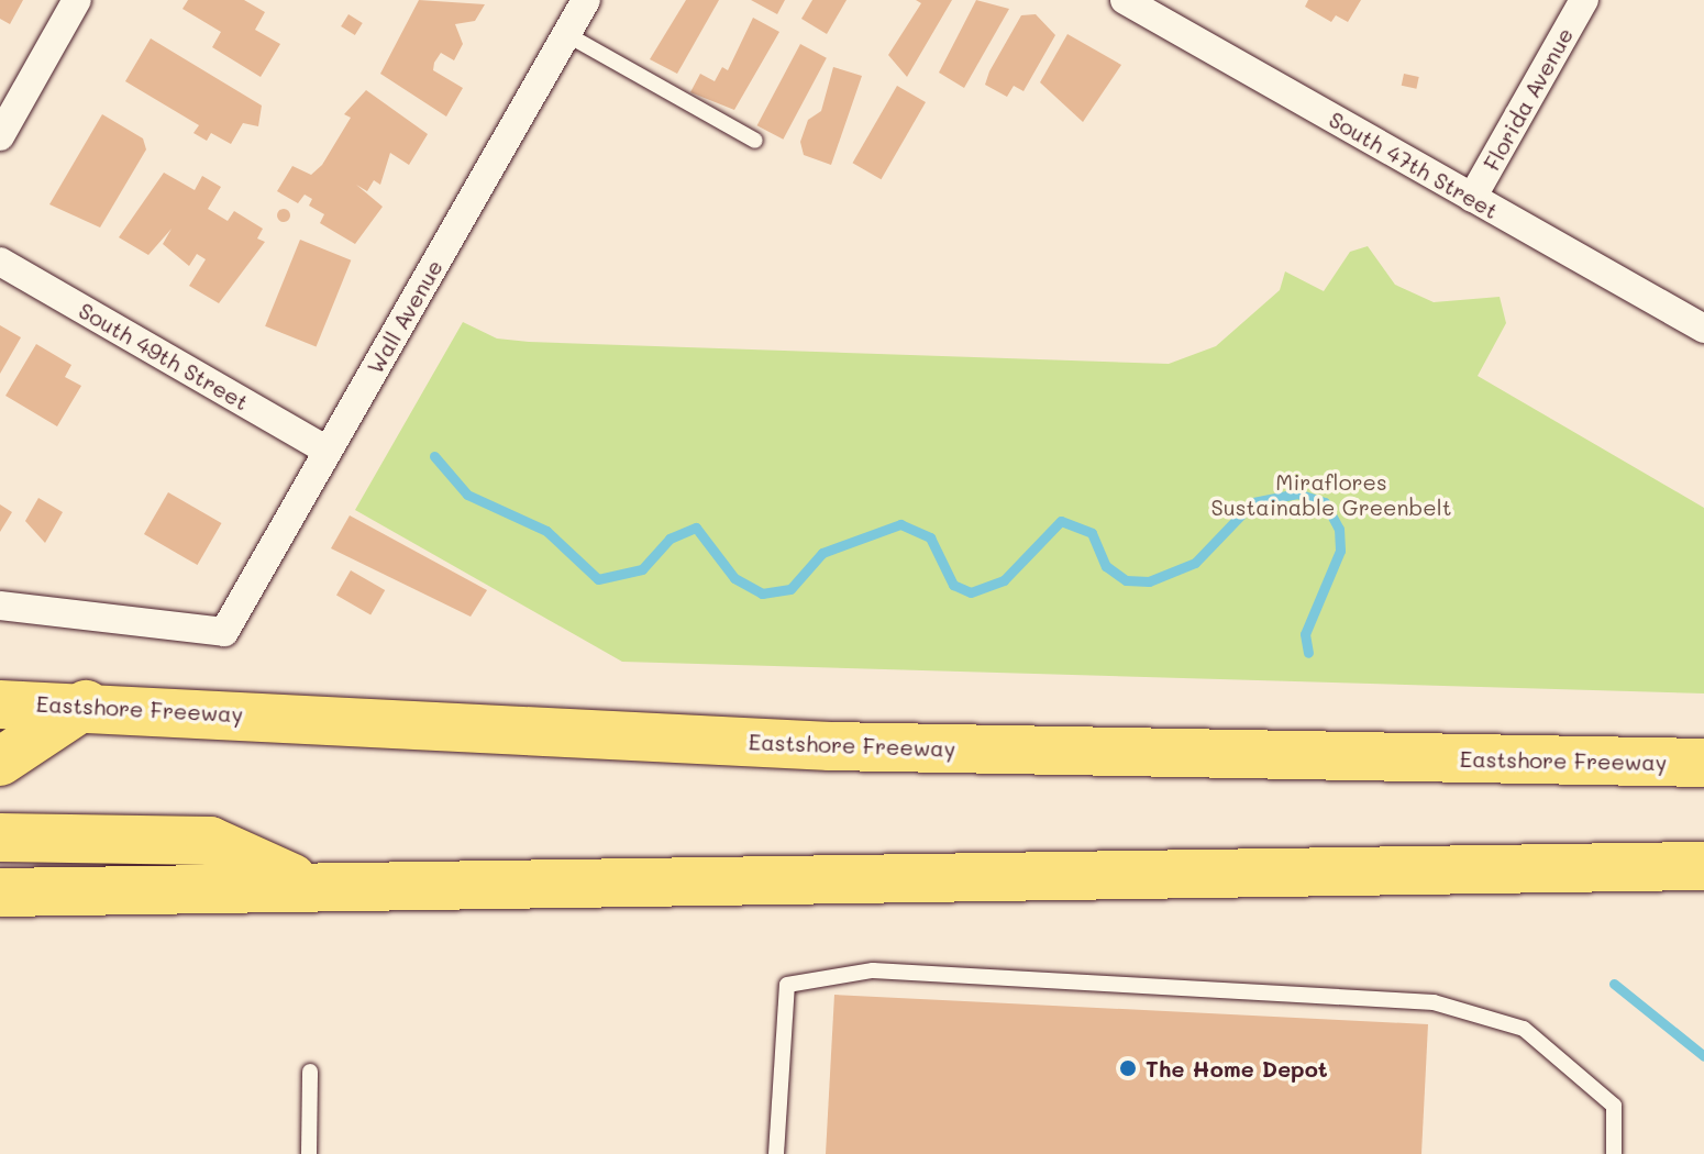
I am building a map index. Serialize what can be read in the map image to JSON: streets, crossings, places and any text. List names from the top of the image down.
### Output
{
  "streets": {
    "highway": ["Eastshore Freeway"],
    "street": [
      "Florida Avenue",
      "South 47th Street",
      "Wall Avenue",
      "South 49th Street"
    ]
  },
  "crossings": [
    ["Florida Avenue", "South 47th Street"],
    ["Wall Avenue", "South 49th Street"]
  ],
  "parks": ["Miraflores Sustainable Greenbelt"],
  "places": ["The Home Depot"]
}
